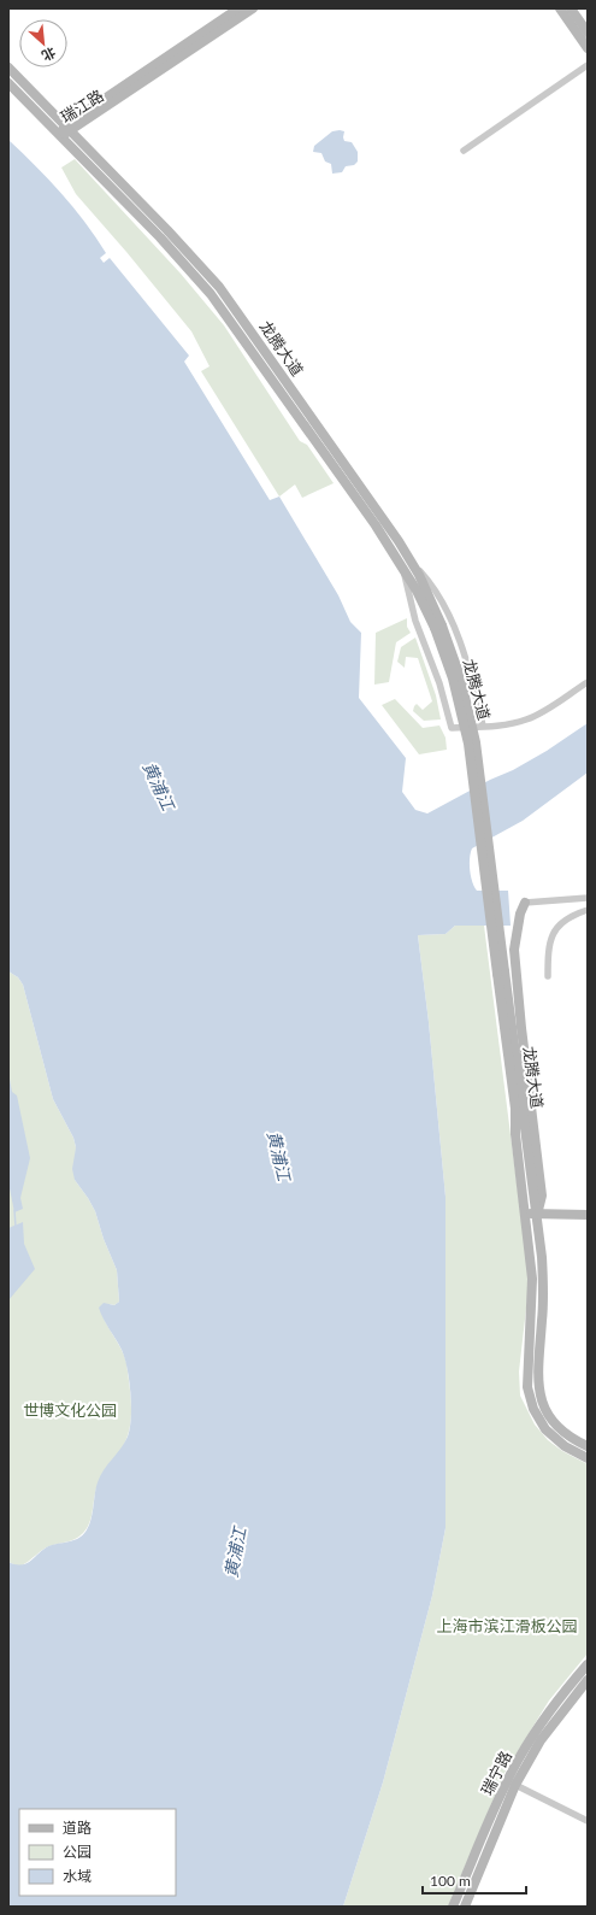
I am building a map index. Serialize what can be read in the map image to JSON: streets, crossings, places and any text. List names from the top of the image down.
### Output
{
  "streets": {
    "main road": ["瑞江路", "龙腾大道", "瑞宁路"]
  },
  "crossings": [
    ["瑞江路", "龙腾大道"]
  ],
  "water": ["黄浦江"],
  "parks": ["世博文化公园", "上海市滨江滑板公园"],
  "legend": ["道路", "公园", "水域"],
  "scale_bar": "100 m",
  "north": "bottom right"
}
